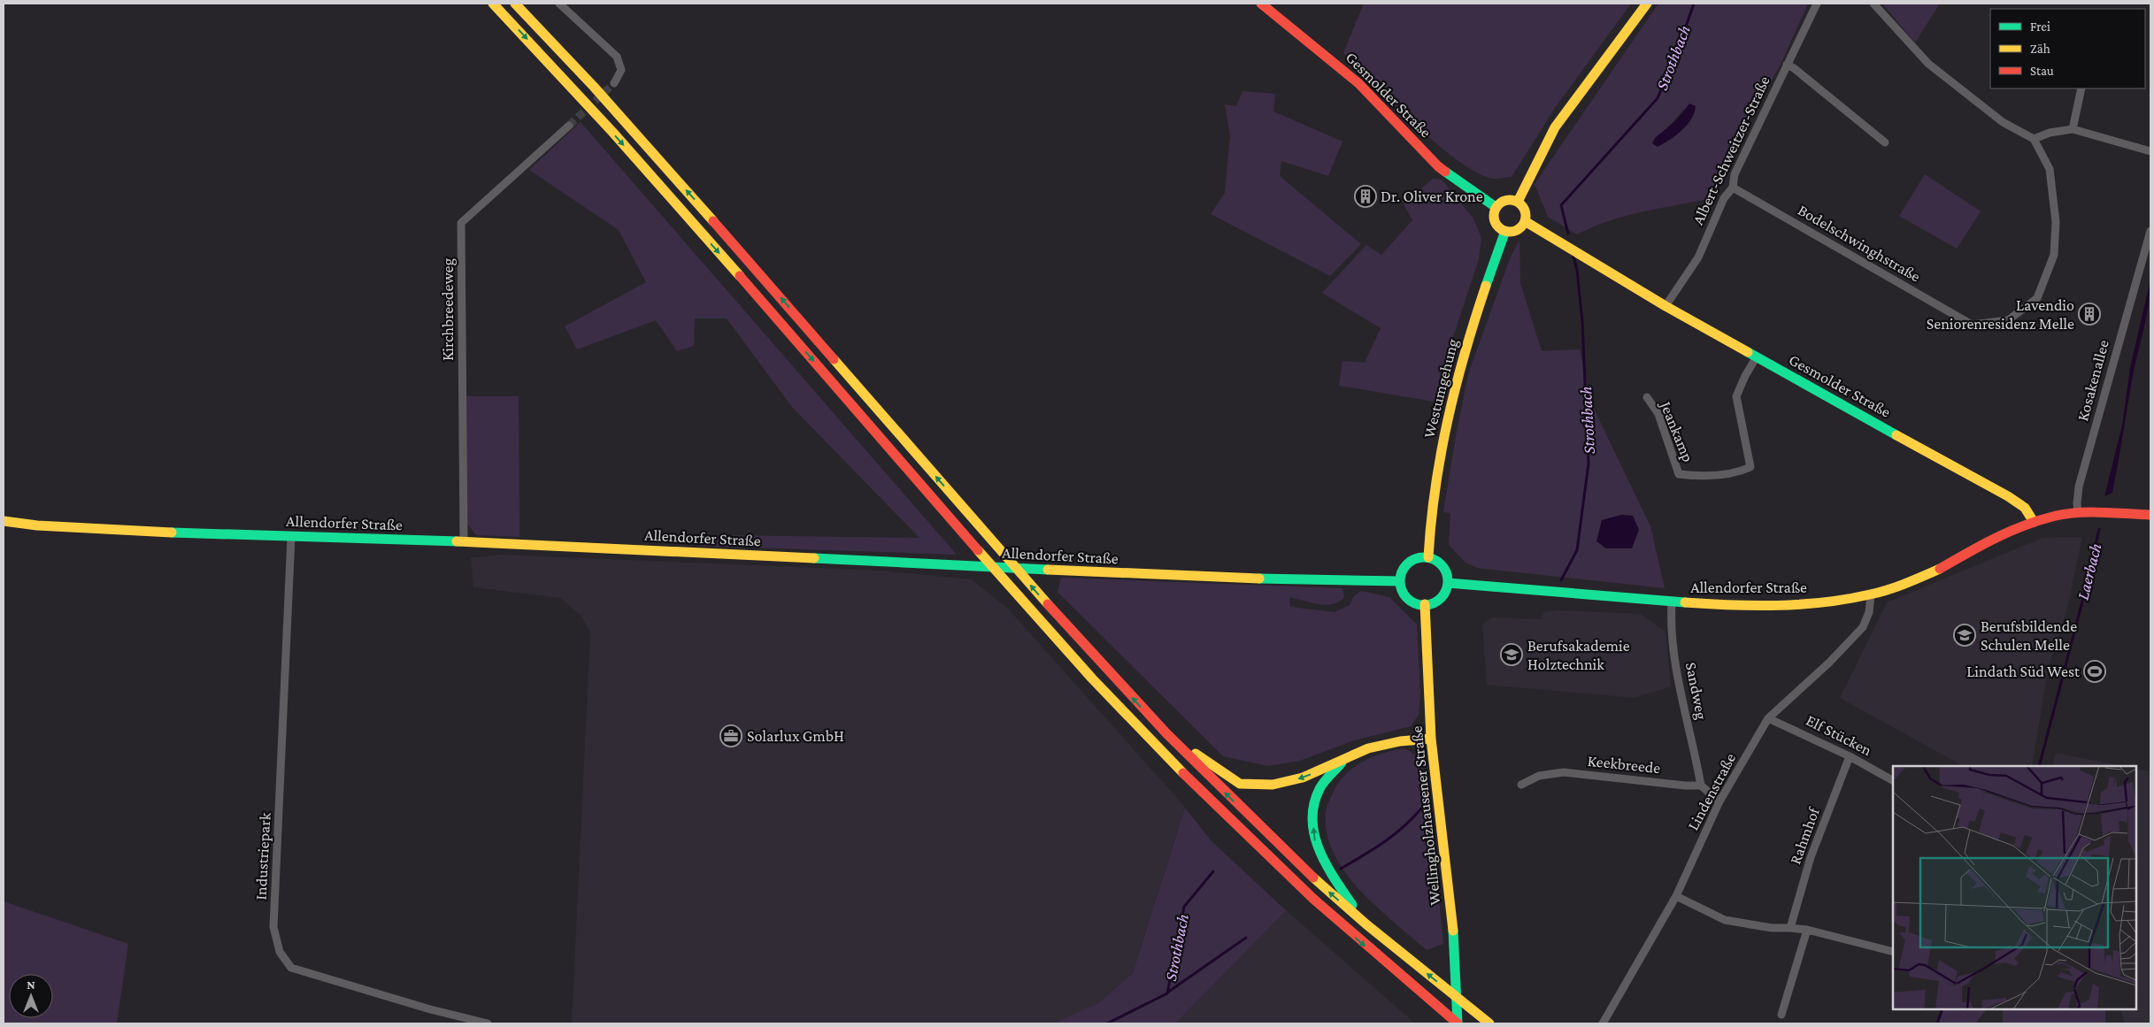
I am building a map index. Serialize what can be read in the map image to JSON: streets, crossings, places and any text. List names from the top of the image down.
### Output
{
  "streets": {
    "main road": [
      "Gesmolder Straße",
      "Westumgehung",
      "Allendorfer Straße",
      "Wellingholzhausener Straße"
    ],
    "street": [
      "Albert-Schweitzer-Straße",
      "Bodelschwinghstraße",
      "Kirchbreedeweg",
      "Kosakenallee",
      "Jeankamp",
      "Sandweg",
      "Elf Stücken",
      "Keekbreede",
      "Lindenstraße",
      "Rahmhof",
      "Industriepark"
    ]
  },
  "crossings": [
    ["Gesmolder Straße", "Albert-Schweitzer-Straße"],
    ["Gesmolder Straße", "Westumgehung"],
    ["Gesmolder Straße", "Jeankamp"],
    ["Gesmolder Straße", "Allendorfer Straße"],
    ["Albert-Schweitzer-Straße", "Bodelschwinghstraße"],
    ["Kirchbreedeweg", "Allendorfer Straße"],
    ["Westumgehung", "Allendorfer Straße"],
    ["Westumgehung", "Wellingholzhausener Straße"],
    ["Allendorfer Straße", "Sandweg"],
    ["Allendorfer Straße", "Lindenstraße"],
    ["Allendorfer Straße", "Wellingholzhausener Straße"],
    ["Allendorfer Straße", "Industriepark"],
    ["Sandweg", "Keekbreede"],
    ["Elf Stücken", "Lindenstraße"],
    ["Elf Stücken", "Rahmhof"]
  ],
  "water": ["Strothbach", "Laerbach"],
  "places": {
    "building": ["Dr. Oliver Krone", "Lavendio Seniorenresidenz Melle"],
    "school or university": ["Berufsbildende Schulen Melle", "Berufsakademie Holztechnik"],
    "sports": ["Lindath Süd West"],
    "office": ["Solarlux GmbH"]
  },
  "legend": ["Frei", "Zäh", "Stau"],
  "north": "top"
}
